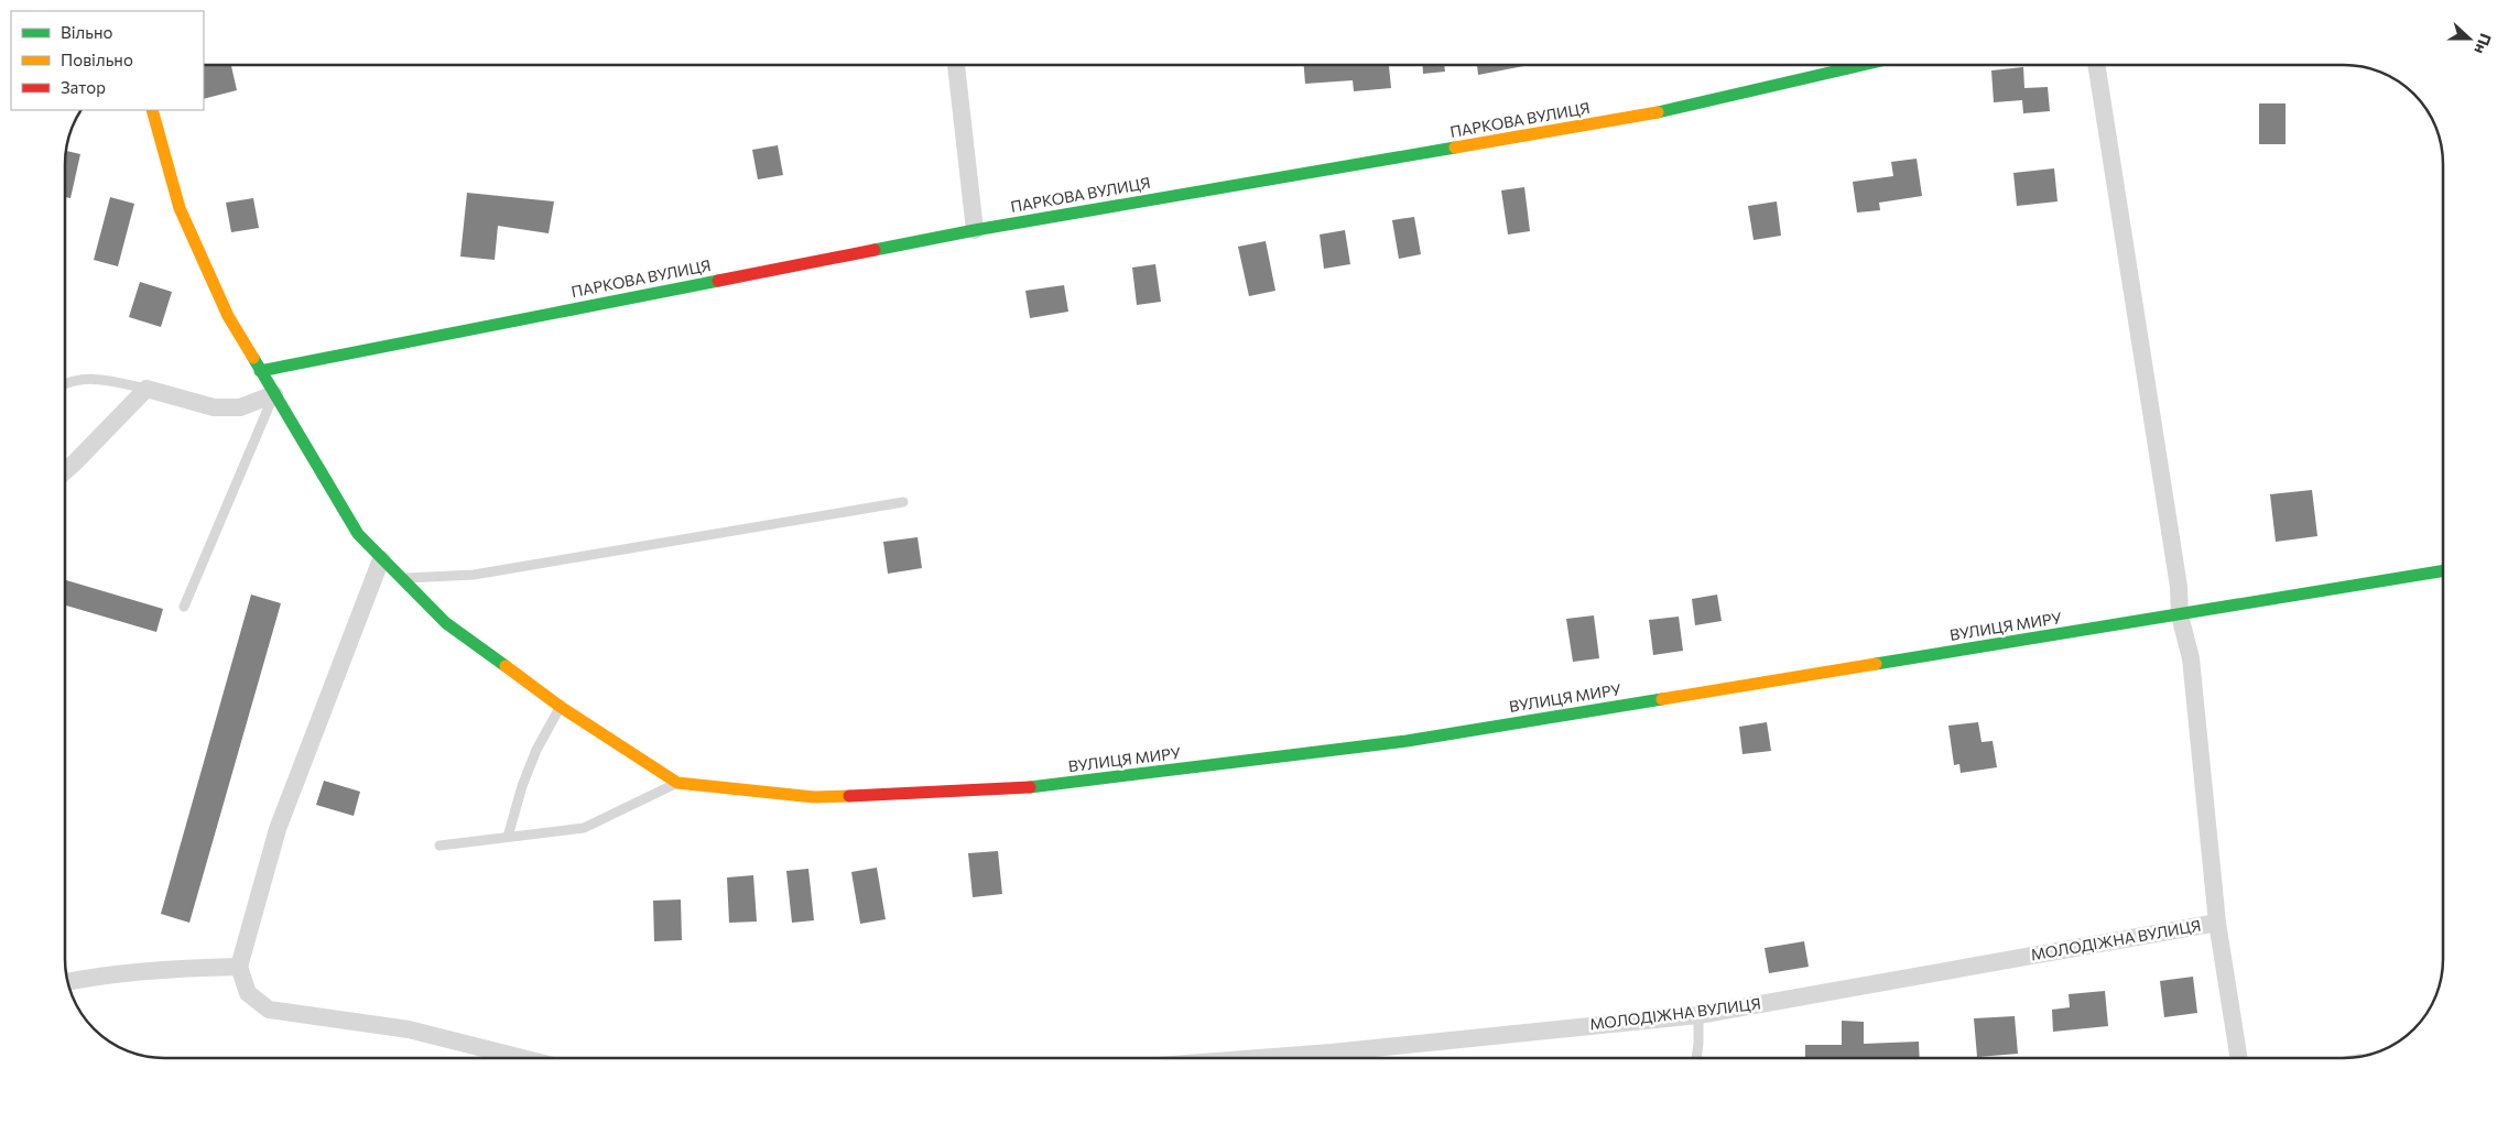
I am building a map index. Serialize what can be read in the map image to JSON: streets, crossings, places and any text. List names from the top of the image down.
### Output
{
  "streets": {
    "street": ["ПАРКОВА ВУЛИЦЯ", "ВУЛИЦЯ МИРУ", "МОЛОДІЖНА ВУЛИЦЯ"]
  },
  "legend": ["Вільно", "Повільно", "Затор"],
  "north": "right"
}
